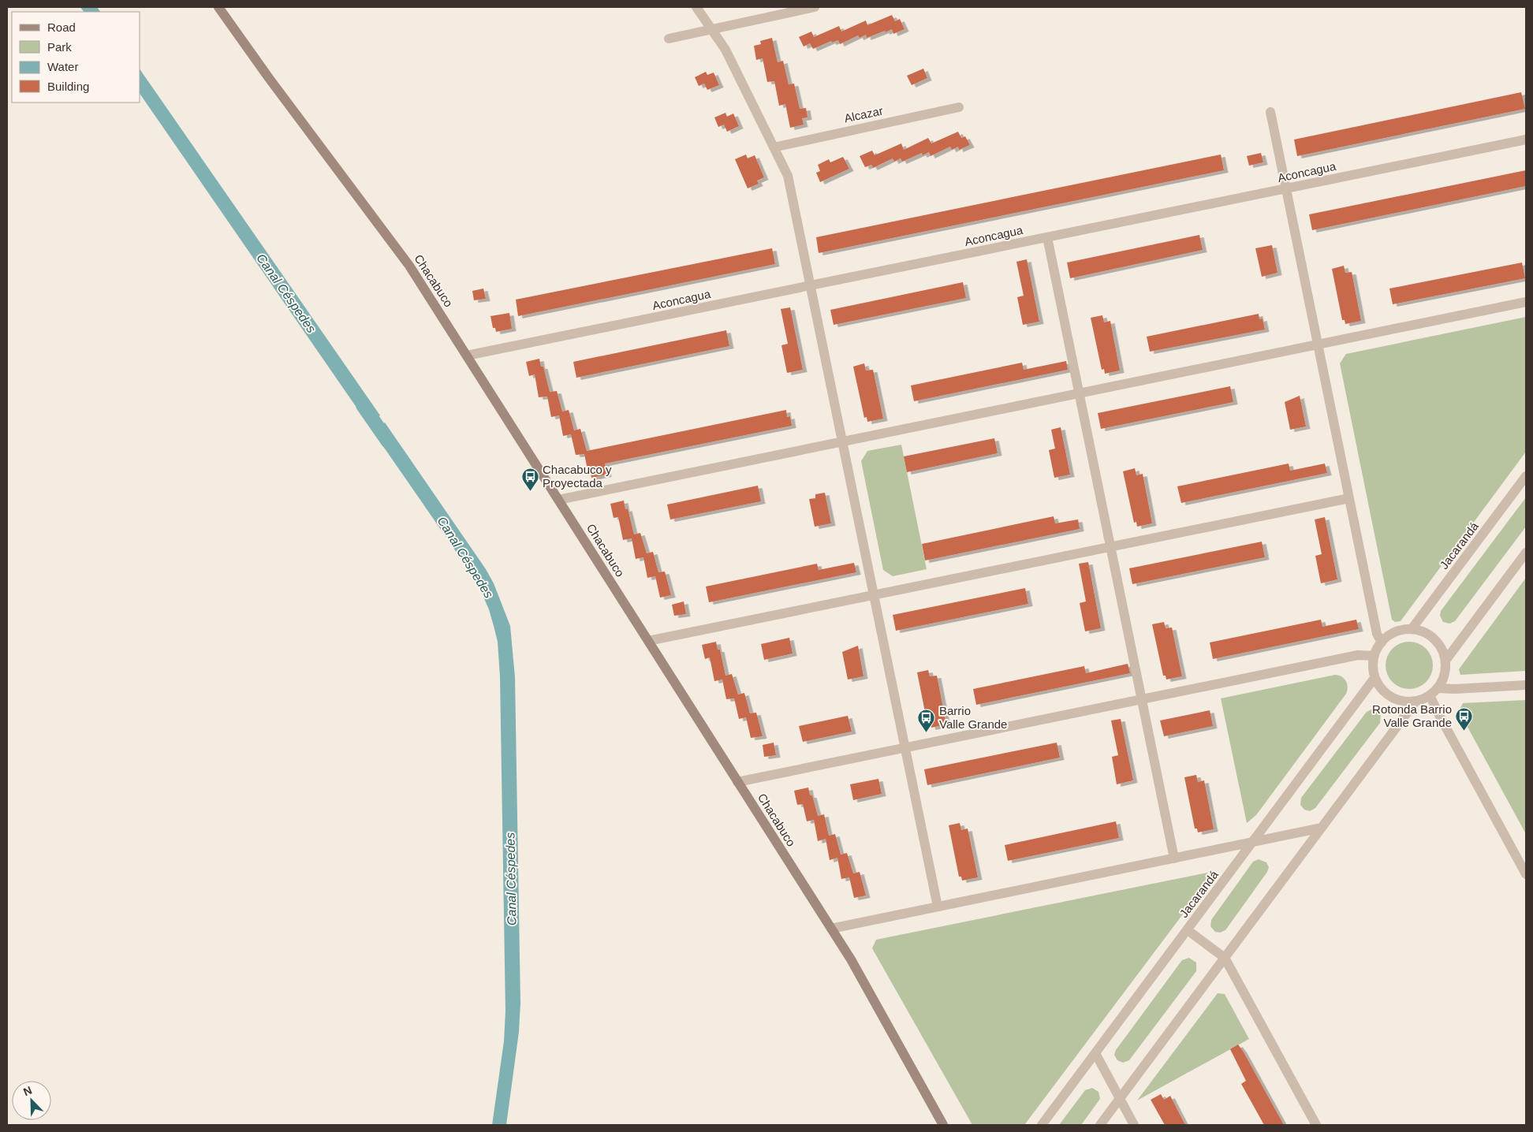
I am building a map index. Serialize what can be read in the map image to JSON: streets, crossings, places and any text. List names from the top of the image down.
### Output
{
  "streets": {
    "street": [
      "Alcazar",
      "Aconcagua",
      "Chacabuco",
      "Jacarandá"
    ]
  },
  "crossings": [
    ["Aconcagua", "Chacabuco"]
  ],
  "water": ["Canal Céspedes"],
  "places": {
    "bus stop": ["Chacabuco y Proyectada", "Rotonda Barrio Valle Grande", "Barrio Valle Grande"]
  },
  "legend": [
    "Road",
    "Park",
    "Water",
    "Building"
  ],
  "north": "top left"
}
